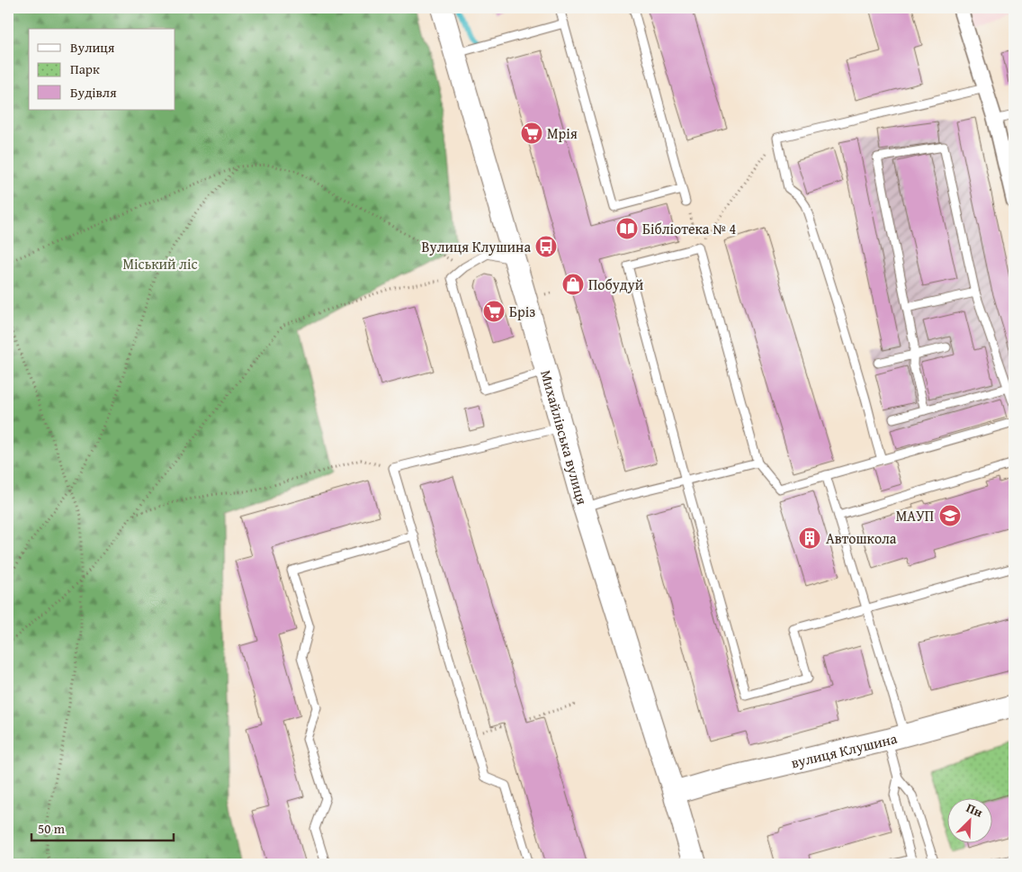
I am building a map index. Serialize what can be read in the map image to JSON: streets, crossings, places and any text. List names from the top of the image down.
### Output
{
  "streets": {
    "main road": ["Михайлівська вулиця", "вулиця Клушина"]
  },
  "crossings": [
    ["Михайлівська вулиця", "вулиця Клушина"]
  ],
  "parks": ["Міський ліс"],
  "places": {
    "supermarket": ["Мрія", "Бріз"],
    "library": ["Бібліотека № 4"],
    "bus stop": ["Вулиця Клушина"],
    "shop": ["Побудуй"],
    "school or university": ["МАУП"],
    "building": ["Автошкола"]
  },
  "legend": ["Вулиця", "Парк", "Будівля"],
  "scale_bar": "50 m",
  "north": "top right"
}
